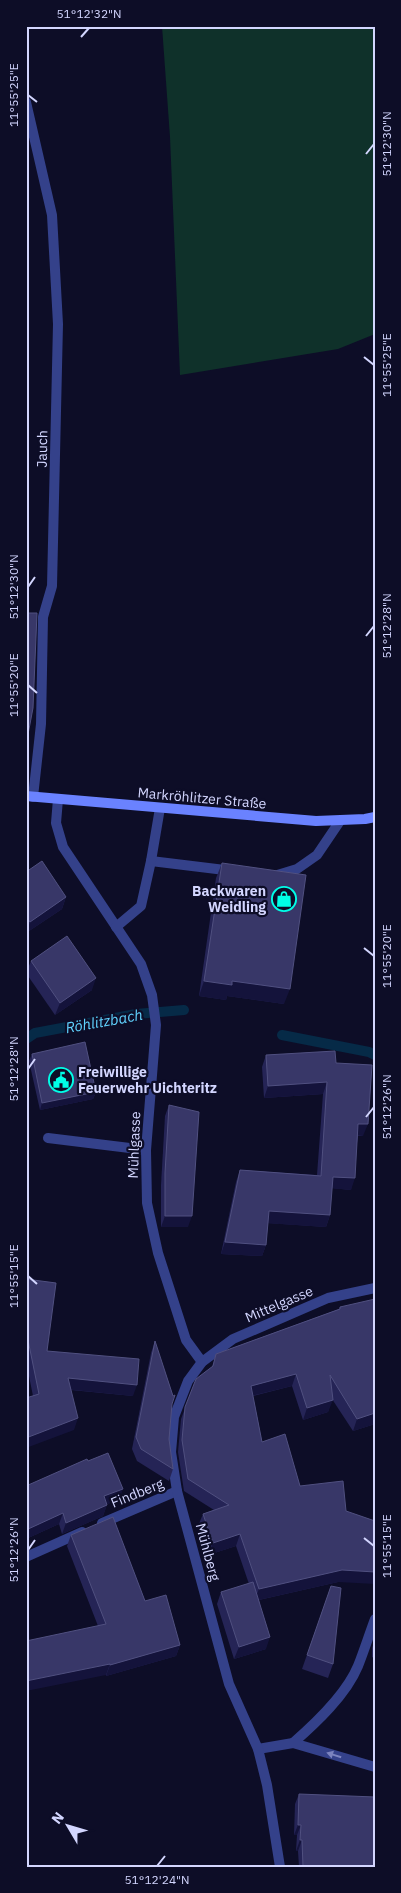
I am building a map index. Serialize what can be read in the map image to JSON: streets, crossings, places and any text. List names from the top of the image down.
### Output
{
  "streets": {
    "main road": ["Markröhlitzer Straße"],
    "street": [
      "Jauch",
      "Mühlgasse",
      "Mittelgasse",
      "Findberg",
      "Mühlberg"
    ]
  },
  "crossings": [
    ["Jauch", "Markröhlitzer Straße"],
    ["Markröhlitzer Straße", "Mühlgasse"],
    ["Mühlgasse", "Mittelgasse"],
    ["Mühlgasse", "Mühlberg"],
    ["Mittelgasse", "Mühlberg"],
    ["Findberg", "Mühlberg"]
  ],
  "water": ["Röhlitzbach"],
  "places": {
    "shop": ["Backwaren Weidling"],
    "public building": ["Freiwillige Feuerwehr Uichteritz"]
  },
  "north": "top left",
  "coordinates": [
    "51°12'32\"N",
    "11°55'25\"E",
    "51°12'30\"N",
    "51°12'28\"N",
    "11°55'20\"E",
    "51°12'26\"N",
    "11°55'15\"E",
    "51°12'24\"N"
  ]
}
